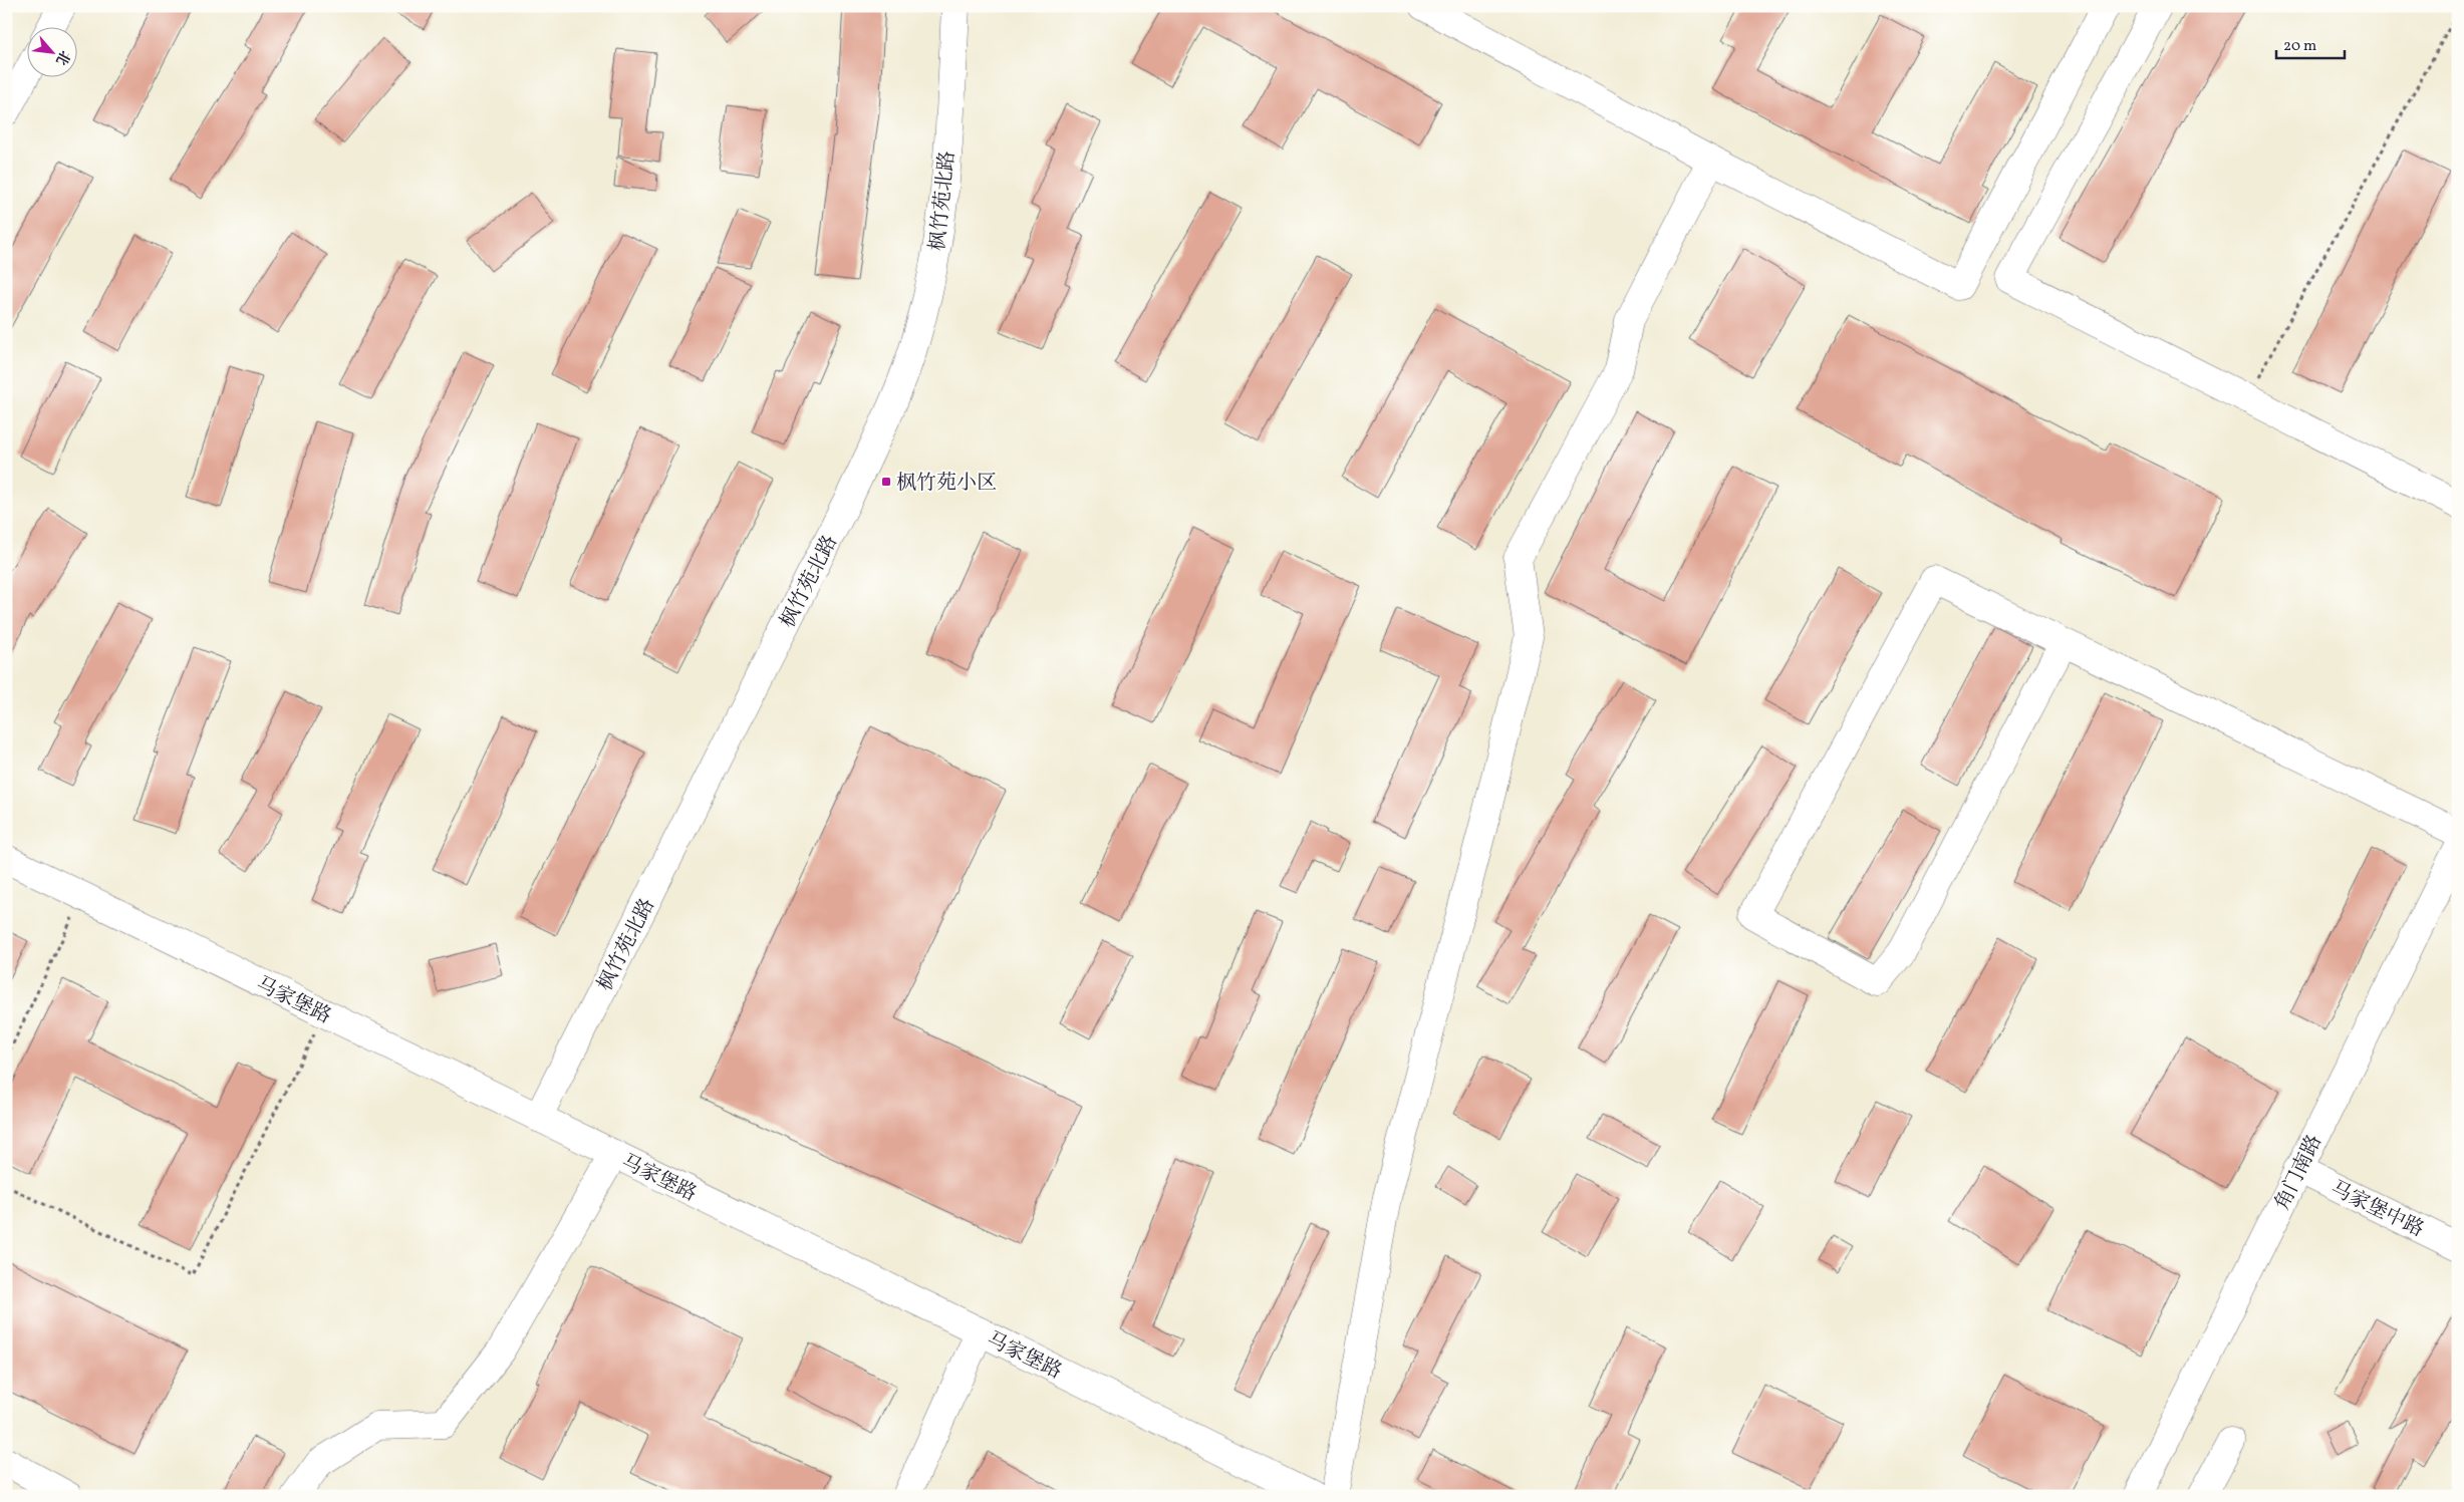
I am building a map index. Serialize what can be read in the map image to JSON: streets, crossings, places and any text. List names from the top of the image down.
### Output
{
  "streets": {
    "street": [
      "枫竹苑北路",
      "马家堡路",
      "角门南路",
      "马家堡中路"
    ]
  },
  "crossings": [
    ["枫竹苑北路", "马家堡路"],
    ["角门南路", "马家堡中路"]
  ],
  "places": {
    "transit": ["枫竹苑小区"]
  },
  "scale_bar": "20 m",
  "north": "bottom right"
}
